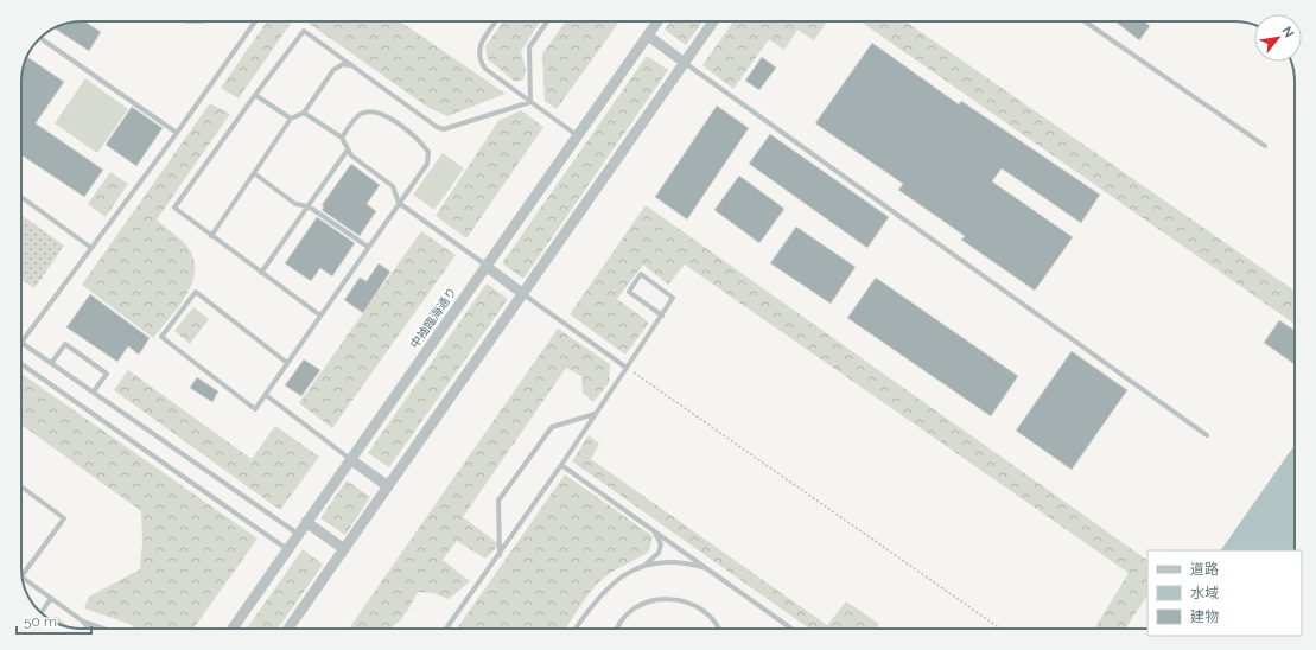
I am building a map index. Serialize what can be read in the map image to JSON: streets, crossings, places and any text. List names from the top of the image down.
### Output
{
  "streets": {
    "street": ["中袖臨海通り"]
  },
  "legend": ["道路", "水域", "建物"],
  "scale_bar": "50 m",
  "north": "top right"
}
